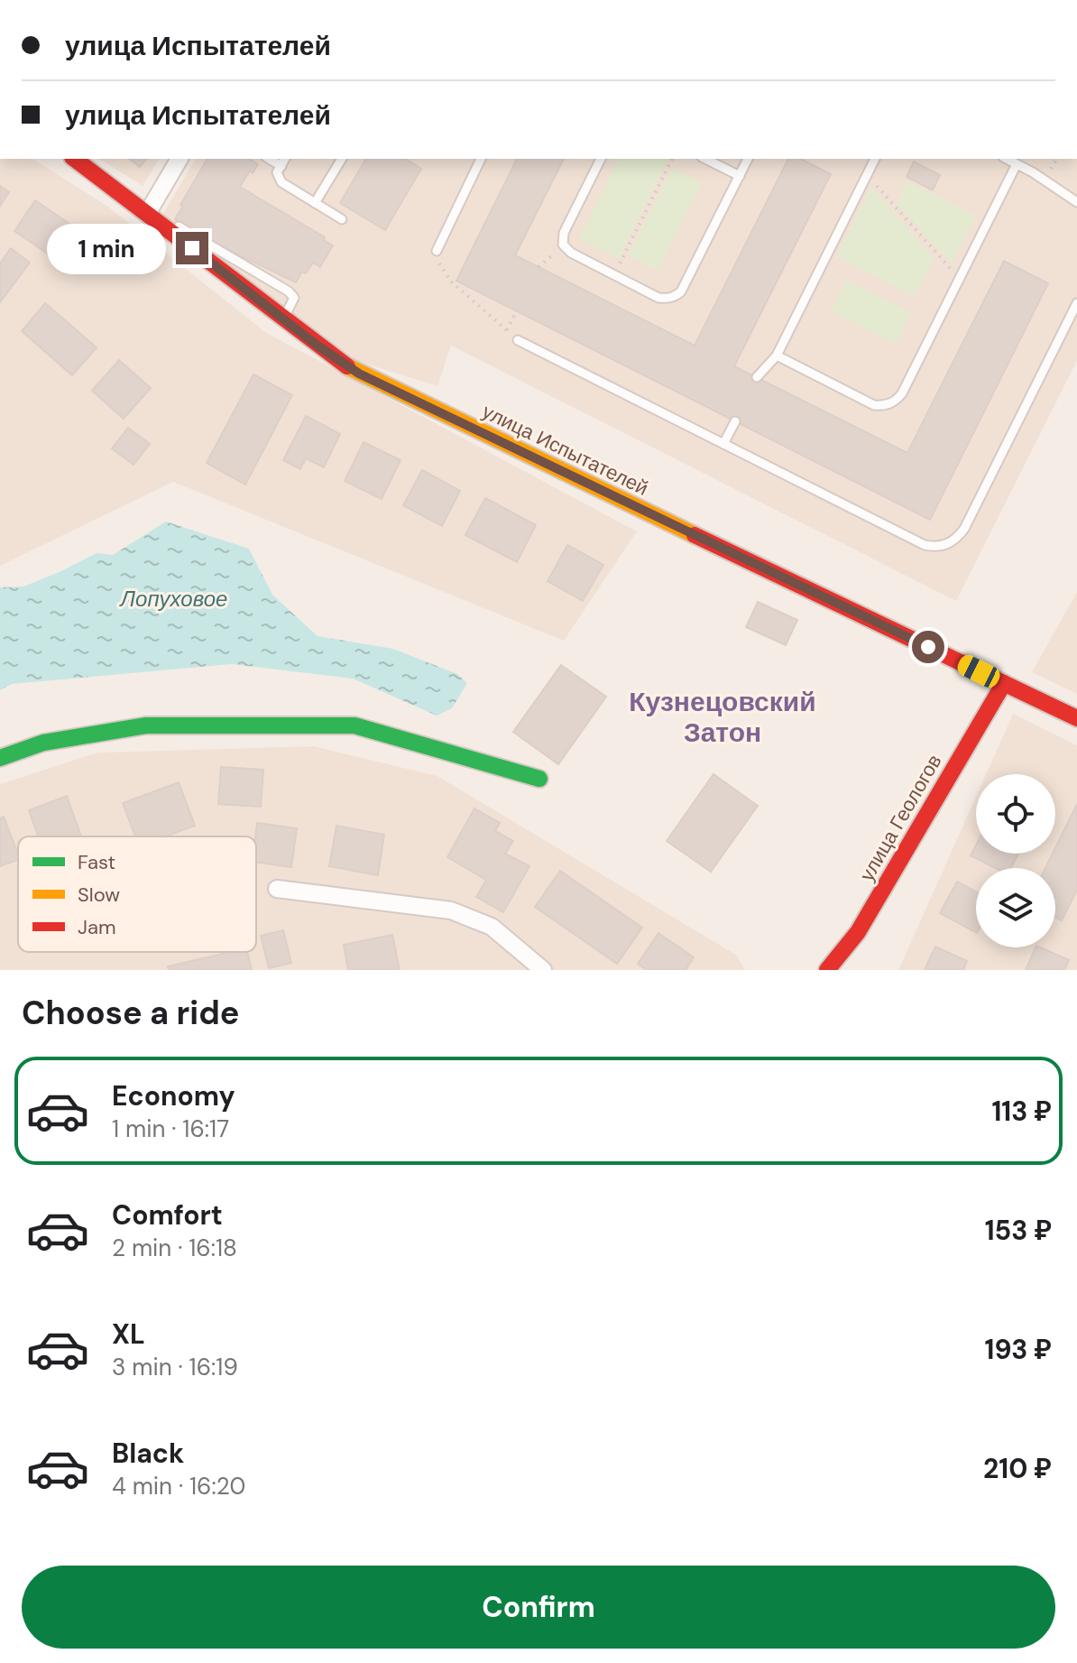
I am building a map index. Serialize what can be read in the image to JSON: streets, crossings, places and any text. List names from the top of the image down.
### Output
{
  "streets": {
    "street": ["улица Испытателей", "улица Геологов"]
  },
  "crossings": [
    ["улица Испытателей", "улица Геологов"]
  ],
  "districts": ["Кузнецовский Затон"],
  "water": ["Лопуховое"],
  "legend": ["Fast", "Slow", "Jam"],
  "page": {
    "banner": ["улица Испытателей", "улица Испытателей"],
    "bubble": "1 min",
    "heading": "Choose a ride",
    "list": [
      {
        "name": "Economy",
        "note": "1 min · 16:17",
        "value": "113 ₽"
      },
      {
        "name": "Comfort",
        "note": "2 min · 16:18",
        "value": "153 ₽"
      },
      {
        "name": "XL",
        "note": "3 min · 16:19",
        "value": "193 ₽"
      },
      {
        "name": "Black",
        "note": "4 min · 16:20",
        "value": "210 ₽"
      }
    ],
    "buttons": "Confirm"
  }
}
